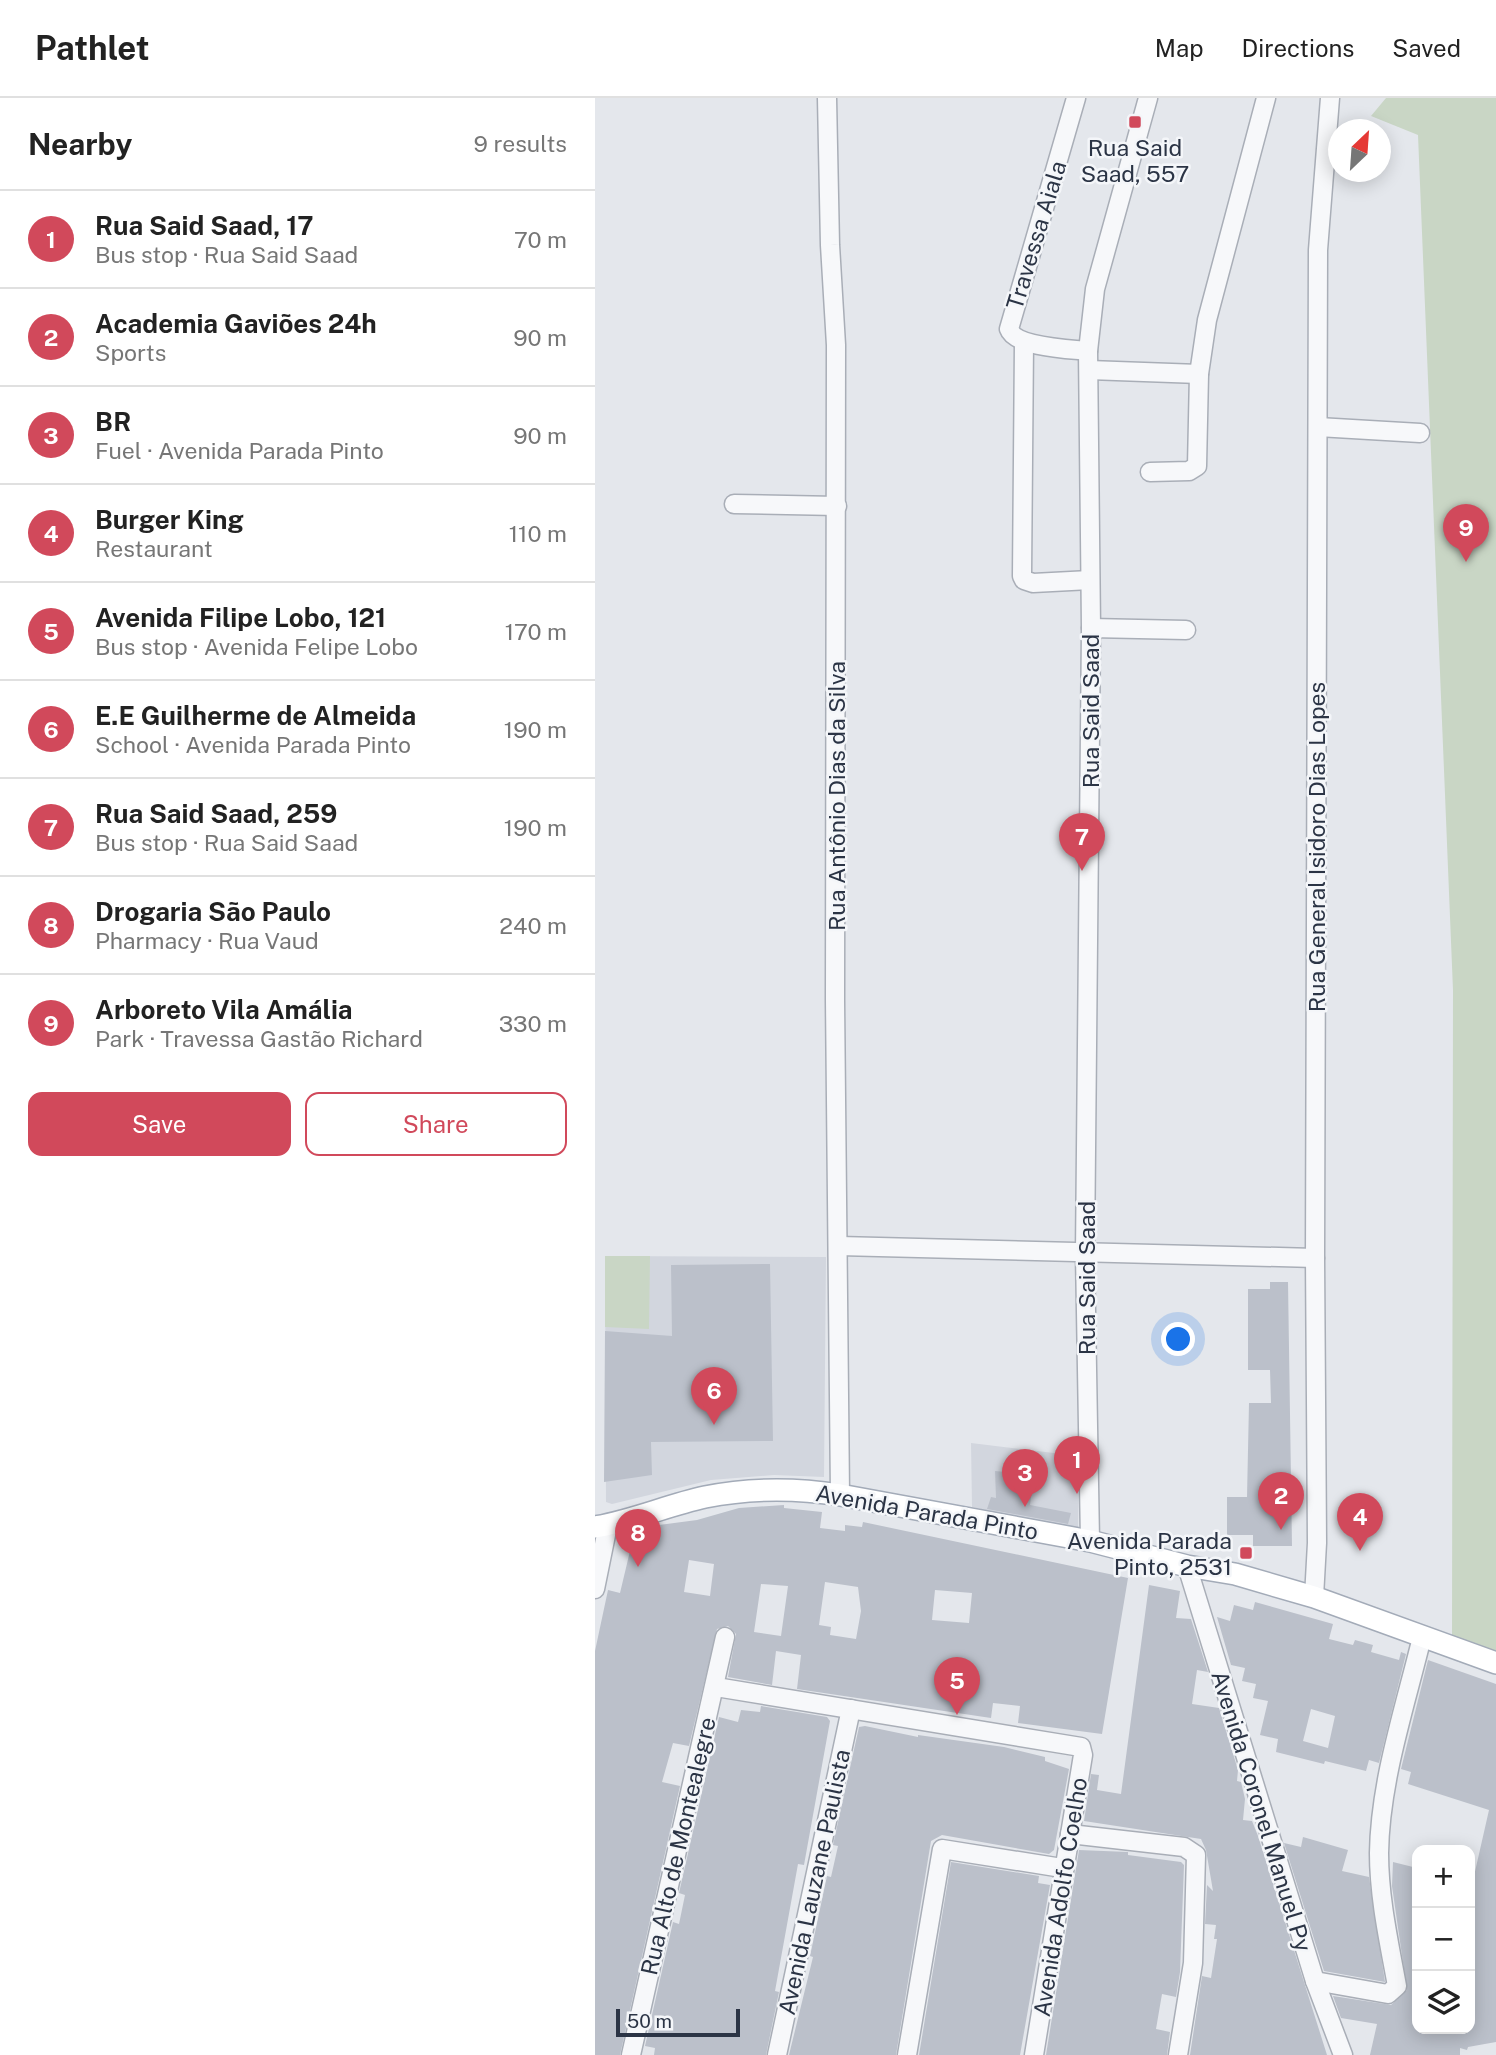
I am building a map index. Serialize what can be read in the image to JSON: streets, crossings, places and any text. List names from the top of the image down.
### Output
{
  "streets": {
    "main road": ["Avenida Parada Pinto"],
    "street": [
      "Travessa Aiala",
      "Rua Said Saad",
      "Rua Antônio Dias da Silva",
      "Rua General Isidoro Dias Lopes",
      "Avenida Coronel Manuel Py",
      "Rua Alto de Montealegre",
      "Avenida Lauzane Paulista",
      "Avenida Adolfo Coelho"
    ]
  },
  "crossings": [
    ["Travessa Aiala", "Rua Said Saad"],
    ["Rua Said Saad", "Avenida Parada Pinto"],
    ["Rua Antônio Dias da Silva", "Avenida Parada Pinto"],
    ["Rua General Isidoro Dias Lopes", "Avenida Parada Pinto"],
    ["Avenida Parada Pinto", "Avenida Coronel Manuel Py"],
    ["Avenida Lauzane Paulista", "Avenida Adolfo Coelho"]
  ],
  "places": {
    "transit": ["Rua Said Saad, 557", "Avenida Parada Pinto, 2531"]
  },
  "scale_bar": "50 m",
  "north": "top right",
  "page": {
    "header": "Pathlet",
    "nav": ["Map", "Directions", "Saved"],
    "heading": ["Nearby", "9 results"],
    "list": [
      {
        "mark": "1",
        "name": "Rua Said Saad, 17",
        "note": "Bus stop · Rua Said Saad",
        "value": "70 m"
      },
      {
        "mark": "2",
        "name": "Academia Gaviões 24h",
        "note": "Sports",
        "value": "90 m"
      },
      {
        "mark": "3",
        "name": "BR",
        "note": "Fuel · Avenida Parada Pinto",
        "value": "90 m"
      },
      {
        "mark": "4",
        "name": "Burger King",
        "note": "Restaurant",
        "value": "110 m"
      },
      {
        "mark": "5",
        "name": "Avenida Filipe Lobo, 121",
        "note": "Bus stop · Avenida Felipe Lobo",
        "value": "170 m"
      },
      {
        "mark": "6",
        "name": "E.E Guilherme de Almeida",
        "note": "School · Avenida Parada Pinto",
        "value": "190 m"
      },
      {
        "mark": "7",
        "name": "Rua Said Saad, 259",
        "note": "Bus stop · Rua Said Saad",
        "value": "190 m"
      },
      {
        "mark": "8",
        "name": "Drogaria São Paulo",
        "note": "Pharmacy · Rua Vaud",
        "value": "240 m"
      },
      {
        "mark": "9",
        "name": "Arboreto Vila Amália",
        "note": "Park · Travessa Gastão Richard",
        "value": "330 m"
      }
    ],
    "pins": [
      "9",
      "7",
      "6",
      "1",
      "3",
      "2",
      "4",
      "8",
      "5"
    ],
    "buttons": ["Save", "Share"],
    "map_buttons": ["+", "−"],
    "scale": "50 m"
  }
}
